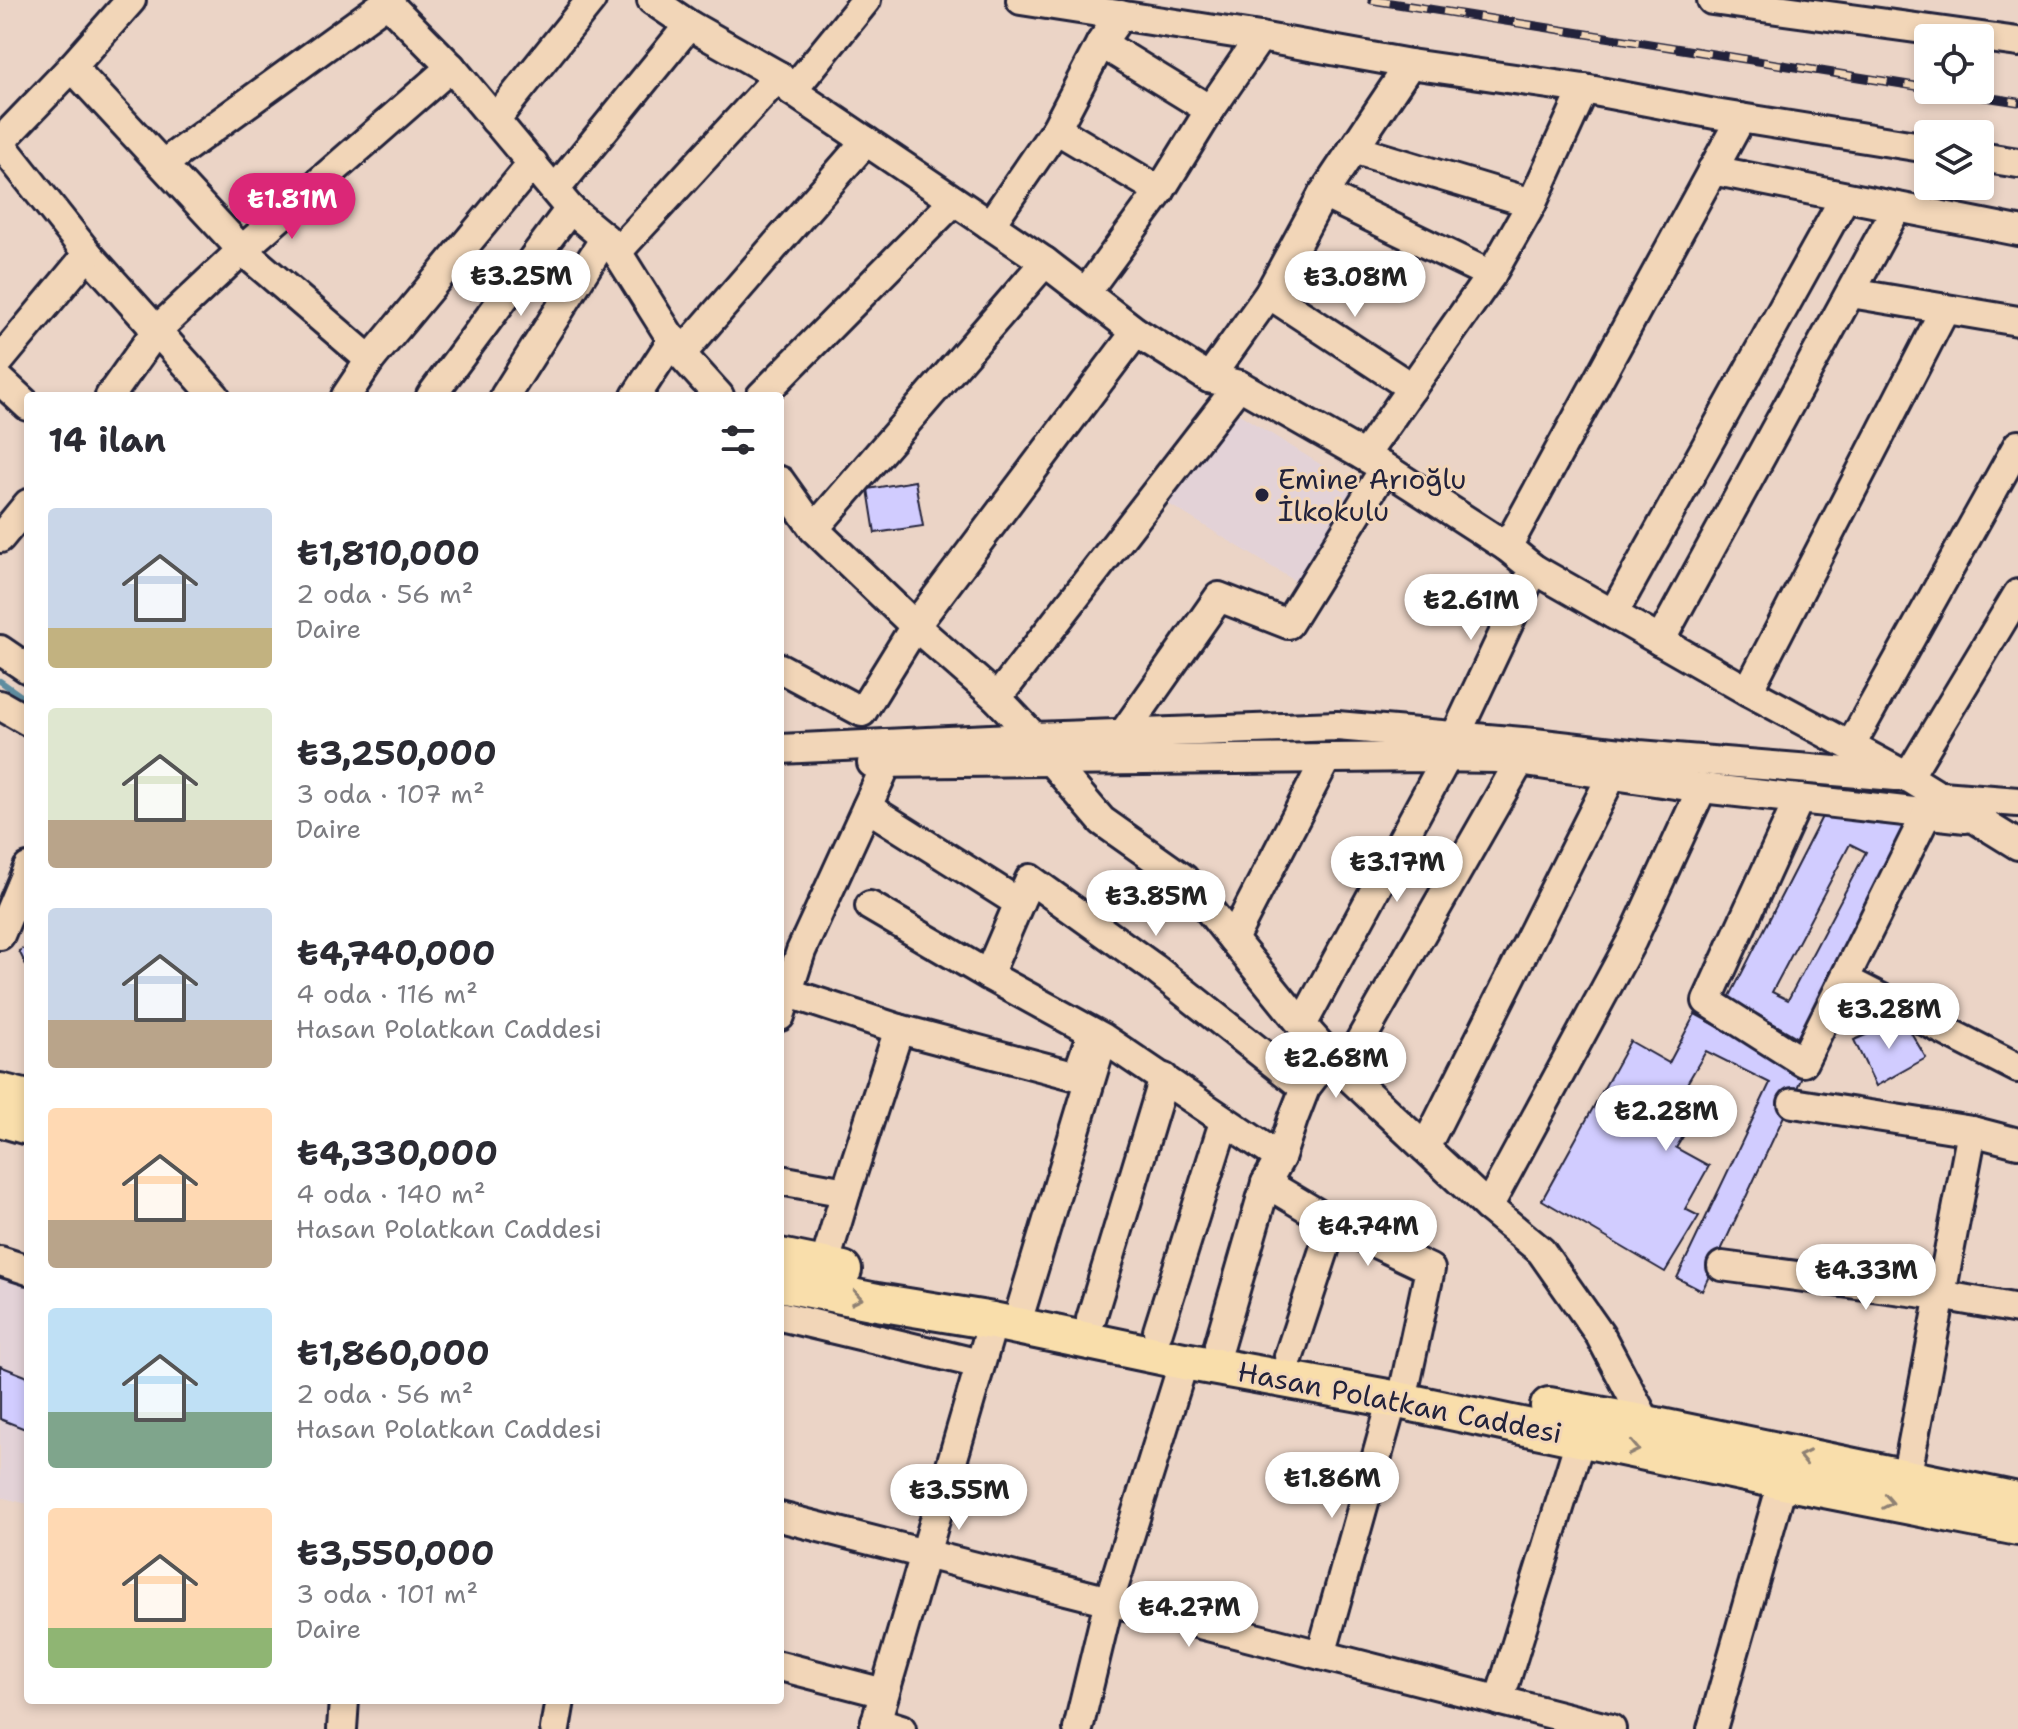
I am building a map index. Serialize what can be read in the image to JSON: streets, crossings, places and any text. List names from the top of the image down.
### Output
{
  "streets": {
    "main road": ["Hasan Polatkan Caddesi"]
  },
  "places": ["Emine Arıoğlu İlkokulu"],
  "page": {
    "price": [
      "₺1.81M",
      "₺3.25M",
      "₺3.08M",
      "₺2.61M",
      "₺3.17M",
      "₺3.85M",
      "₺3.28M",
      "₺2.68M",
      "₺2.28M",
      "₺4.74M",
      "₺4.33M",
      "₺1.86M",
      "₺3.55M",
      "₺4.27M"
    ],
    "heading": "14 ilan",
    "list": [
      {
        "name": "₺1,810,000",
        "note": "2 oda · 56 m² · Daire"
      },
      {
        "name": "₺3,250,000",
        "note": "3 oda · 107 m² · Daire"
      },
      {
        "name": "₺4,740,000",
        "note": "4 oda · 116 m² · Hasan Polatkan Caddesi"
      },
      {
        "name": "₺4,330,000",
        "note": "4 oda · 140 m² · Hasan Polatkan Caddesi"
      },
      {
        "name": "₺1,860,000",
        "note": "2 oda · 56 m² · Hasan Polatkan Caddesi"
      },
      {
        "name": "₺3,550,000",
        "note": "3 oda · 101 m² · Daire"
      }
    ]
  }
}
